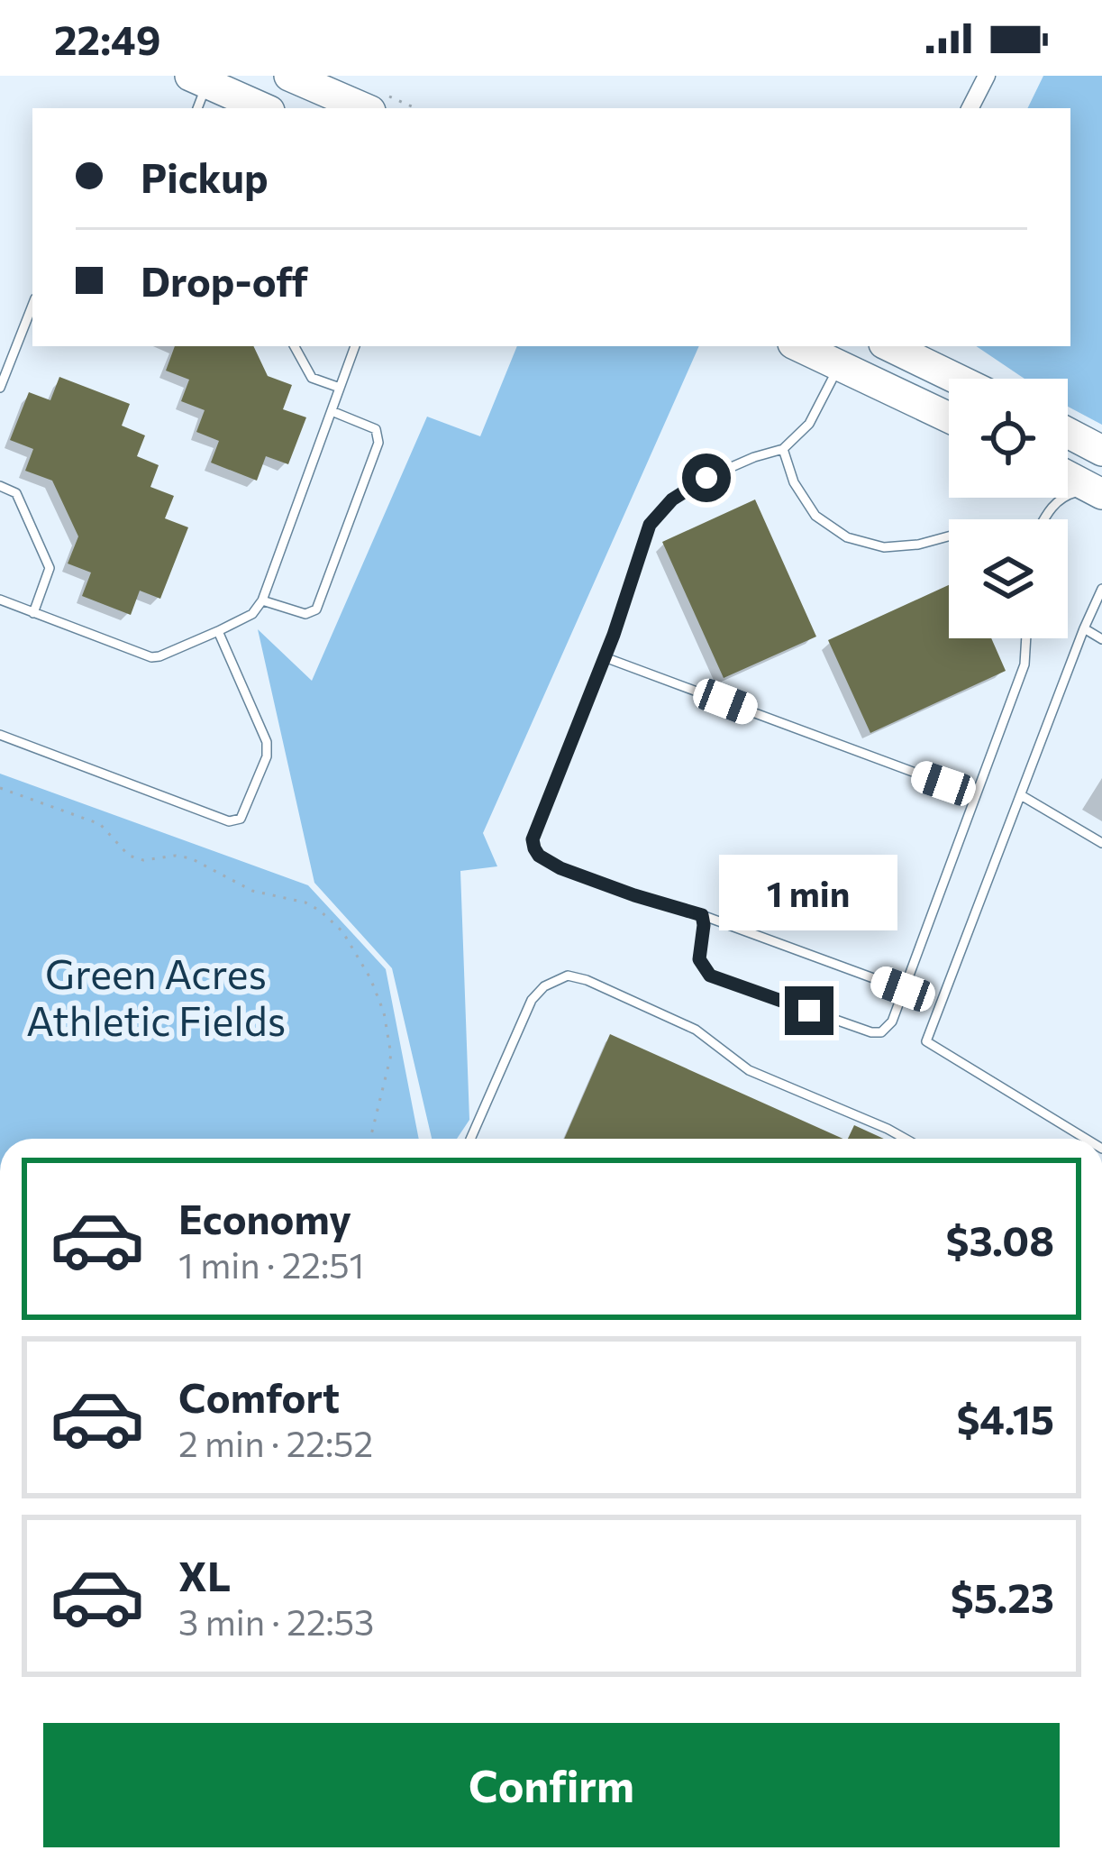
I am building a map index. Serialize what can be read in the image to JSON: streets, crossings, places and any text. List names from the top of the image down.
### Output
{
  "parks": ["Green Acres Athletic Fields"],
  "page": {
    "status": "22:49",
    "banner": ["Pickup", "Drop-off"],
    "bubble": "1 min",
    "list": [
      {
        "name": "Economy",
        "note": "1 min · 22:51",
        "value": "$3.08"
      },
      {
        "name": "Comfort",
        "note": "2 min · 22:52",
        "value": "$4.15"
      },
      {
        "name": "XL",
        "note": "3 min · 22:53",
        "value": "$5.23"
      }
    ],
    "buttons": "Confirm"
  }
}
